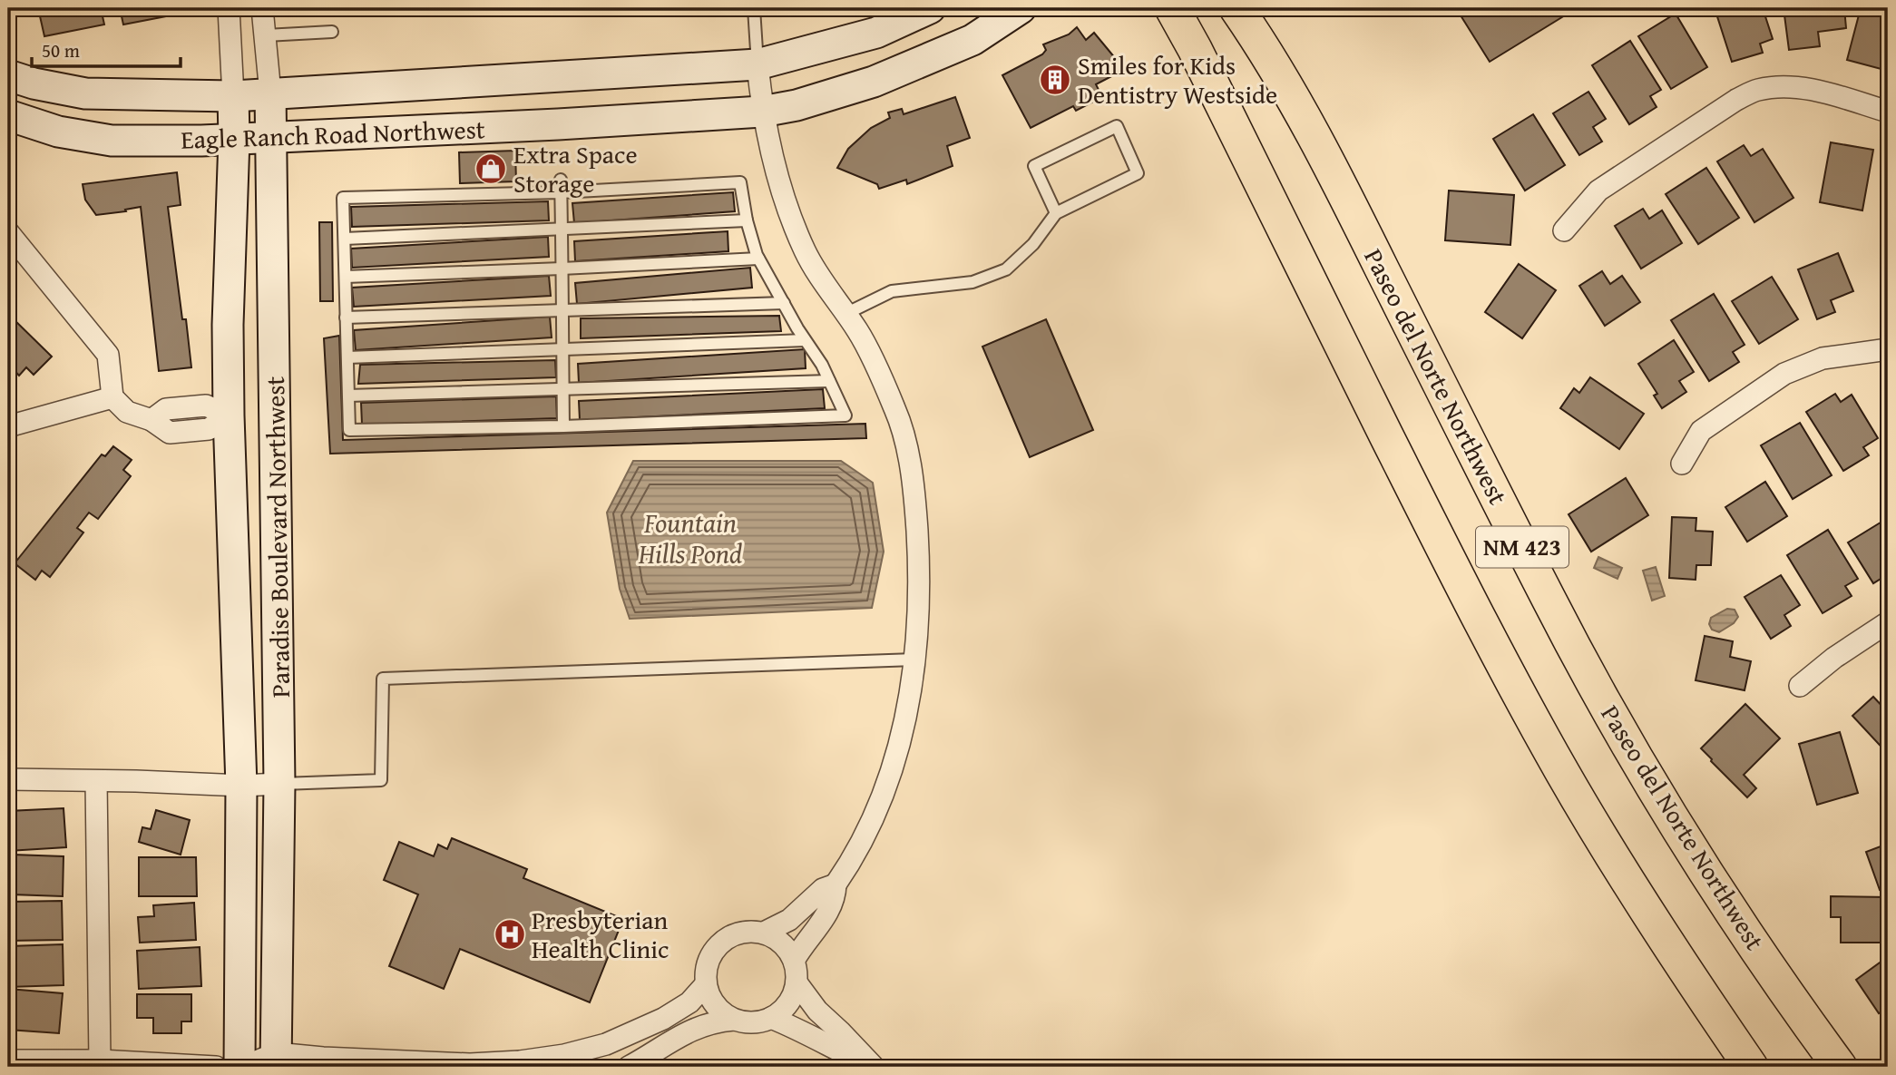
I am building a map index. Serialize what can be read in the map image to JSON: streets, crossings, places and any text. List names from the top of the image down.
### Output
{
  "streets": {
    "main road": ["Paseo del Norte Northwest", "NM 423"],
    "street": ["Eagle Ranch Road Northwest", "Paradise Boulevard Northwest"]
  },
  "crossings": [
    ["Eagle Ranch Road Northwest", "Paradise Boulevard Northwest"]
  ],
  "water": ["Fountain Hills Pond"],
  "places": {
    "building": ["Smiles for Kids Dentistry Westside"],
    "shop": ["Extra Space Storage"],
    "hospital": ["Presbyterian Health Clinic"]
  },
  "scale_bar": "50 m"
}
